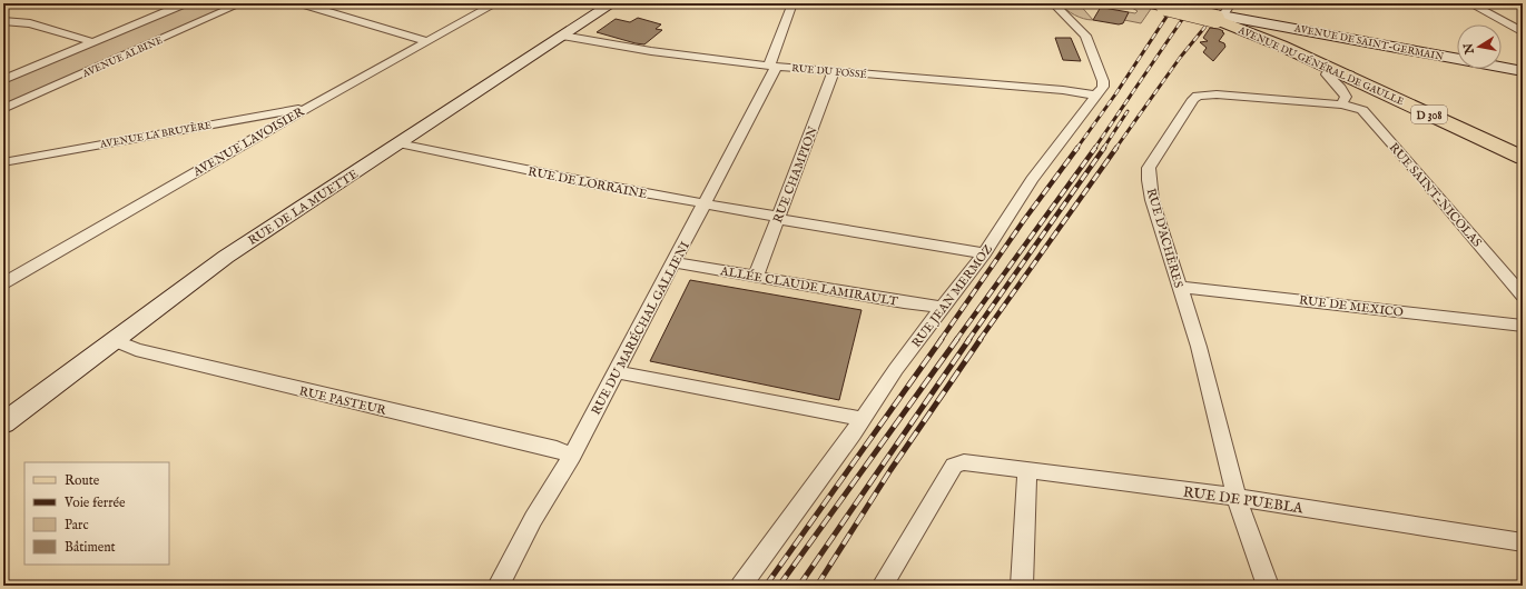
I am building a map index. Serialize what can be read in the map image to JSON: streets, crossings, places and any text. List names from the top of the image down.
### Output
{
  "streets": {
    "main road": ["AVENUE DU GÉNÉRAL DE GAULLE", "D 308"],
    "street": [
      "AVENUE DE SAINT-GERMAIN",
      "AVENUE ALBINE",
      "RUE DU FOSSÉ",
      "AVENUE LA BRUYÈRE",
      "AVENUE LAVOISIER",
      "RUE CHAMPION",
      "RUE DE LORRAINE",
      "RUE SAINT-NICOLAS",
      "RUE DE LA MUETTE",
      "RUE D'ACHÈRES",
      "ALLÉE CLAUDE LAMIRAULT",
      "RUE JEAN MERMOZ",
      "RUE DE MEXICO",
      "RUE DU MARÉCHAL GALLIENI",
      "RUE PASTEUR",
      "RUE DE PUEBLA"
    ]
  },
  "crossings": [
    ["AVENUE DE SAINT-GERMAIN", "AVENUE DU GÉNÉRAL DE GAULLE"],
    ["AVENUE DE SAINT-GERMAIN", "D 308"],
    ["AVENUE DU GÉNÉRAL DE GAULLE", "D 308"],
    ["RUE DU FOSSÉ", "RUE CHAMPION"],
    ["RUE DU FOSSÉ", "RUE DE LA MUETTE"],
    ["RUE DU FOSSÉ", "RUE JEAN MERMOZ"],
    ["RUE DU FOSSÉ", "RUE DU MARÉCHAL GALLIENI"],
    ["AVENUE LA BRUYÈRE", "AVENUE LAVOISIER"],
    ["RUE CHAMPION", "RUE DE LORRAINE"],
    ["RUE CHAMPION", "ALLÉE CLAUDE LAMIRAULT"],
    ["RUE DE LORRAINE", "RUE DE LA MUETTE"],
    ["RUE DE LORRAINE", "RUE JEAN MERMOZ"],
    ["RUE DE LORRAINE", "RUE DU MARÉCHAL GALLIENI"],
    ["RUE SAINT-NICOLAS", "RUE D'ACHÈRES"],
    ["RUE DE LA MUETTE", "RUE PASTEUR"],
    ["RUE D'ACHÈRES", "RUE DE MEXICO"],
    ["RUE D'ACHÈRES", "RUE DE PUEBLA"],
    ["ALLÉE CLAUDE LAMIRAULT", "RUE JEAN MERMOZ"],
    ["ALLÉE CLAUDE LAMIRAULT", "RUE DU MARÉCHAL GALLIENI"],
    ["RUE DU MARÉCHAL GALLIENI", "RUE PASTEUR"]
  ],
  "legend": [
    "Route",
    "Voie ferrée",
    "Parc",
    "Bâtiment"
  ],
  "north": "left"
}
